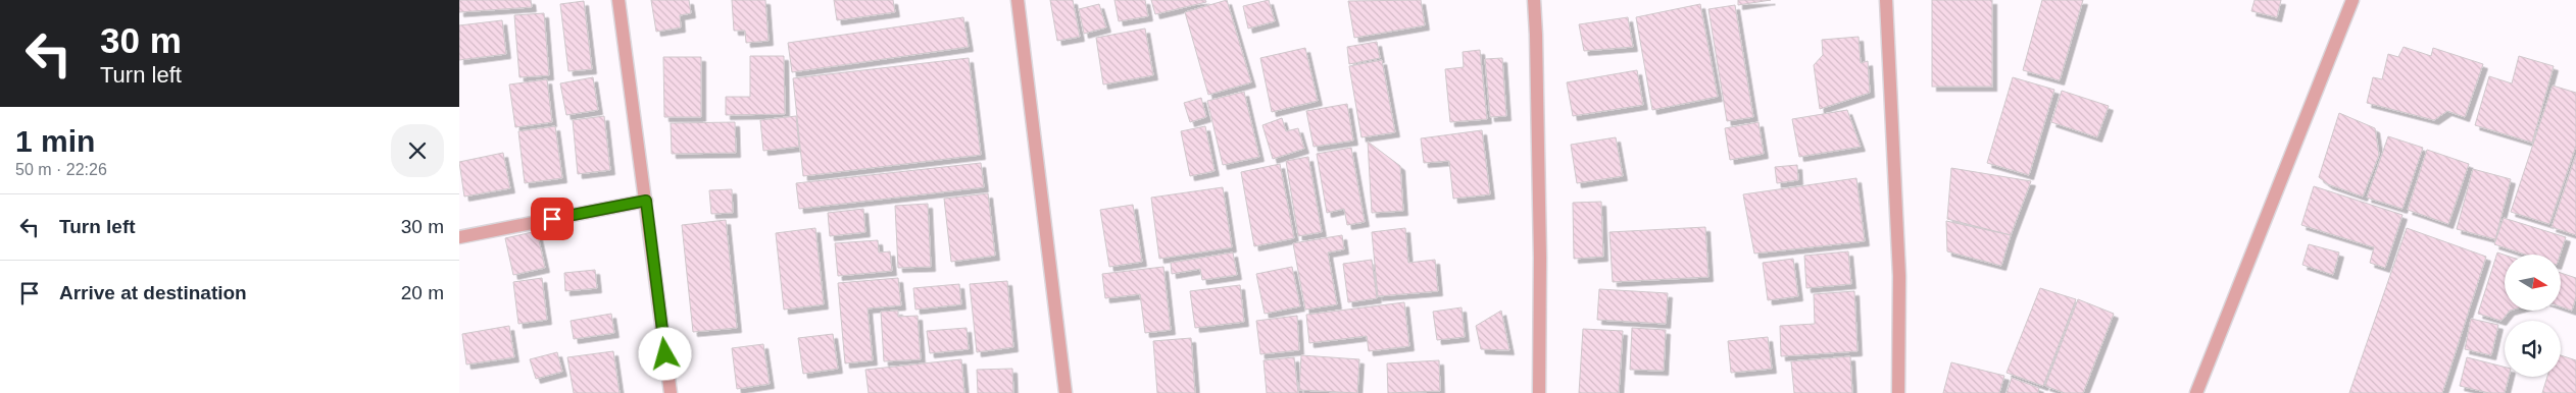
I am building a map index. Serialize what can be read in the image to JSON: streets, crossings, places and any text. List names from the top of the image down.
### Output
{
  "north": "right",
  "page": {
    "turn": ["30 m", "Turn left"],
    "heading": ["1 min", "50 m · 22:26"],
    "list": [
      {
        "name": "Turn left",
        "value": "30 m"
      },
      {
        "name": "Arrive at destination",
        "value": "20 m"
      }
    ]
  }
}
